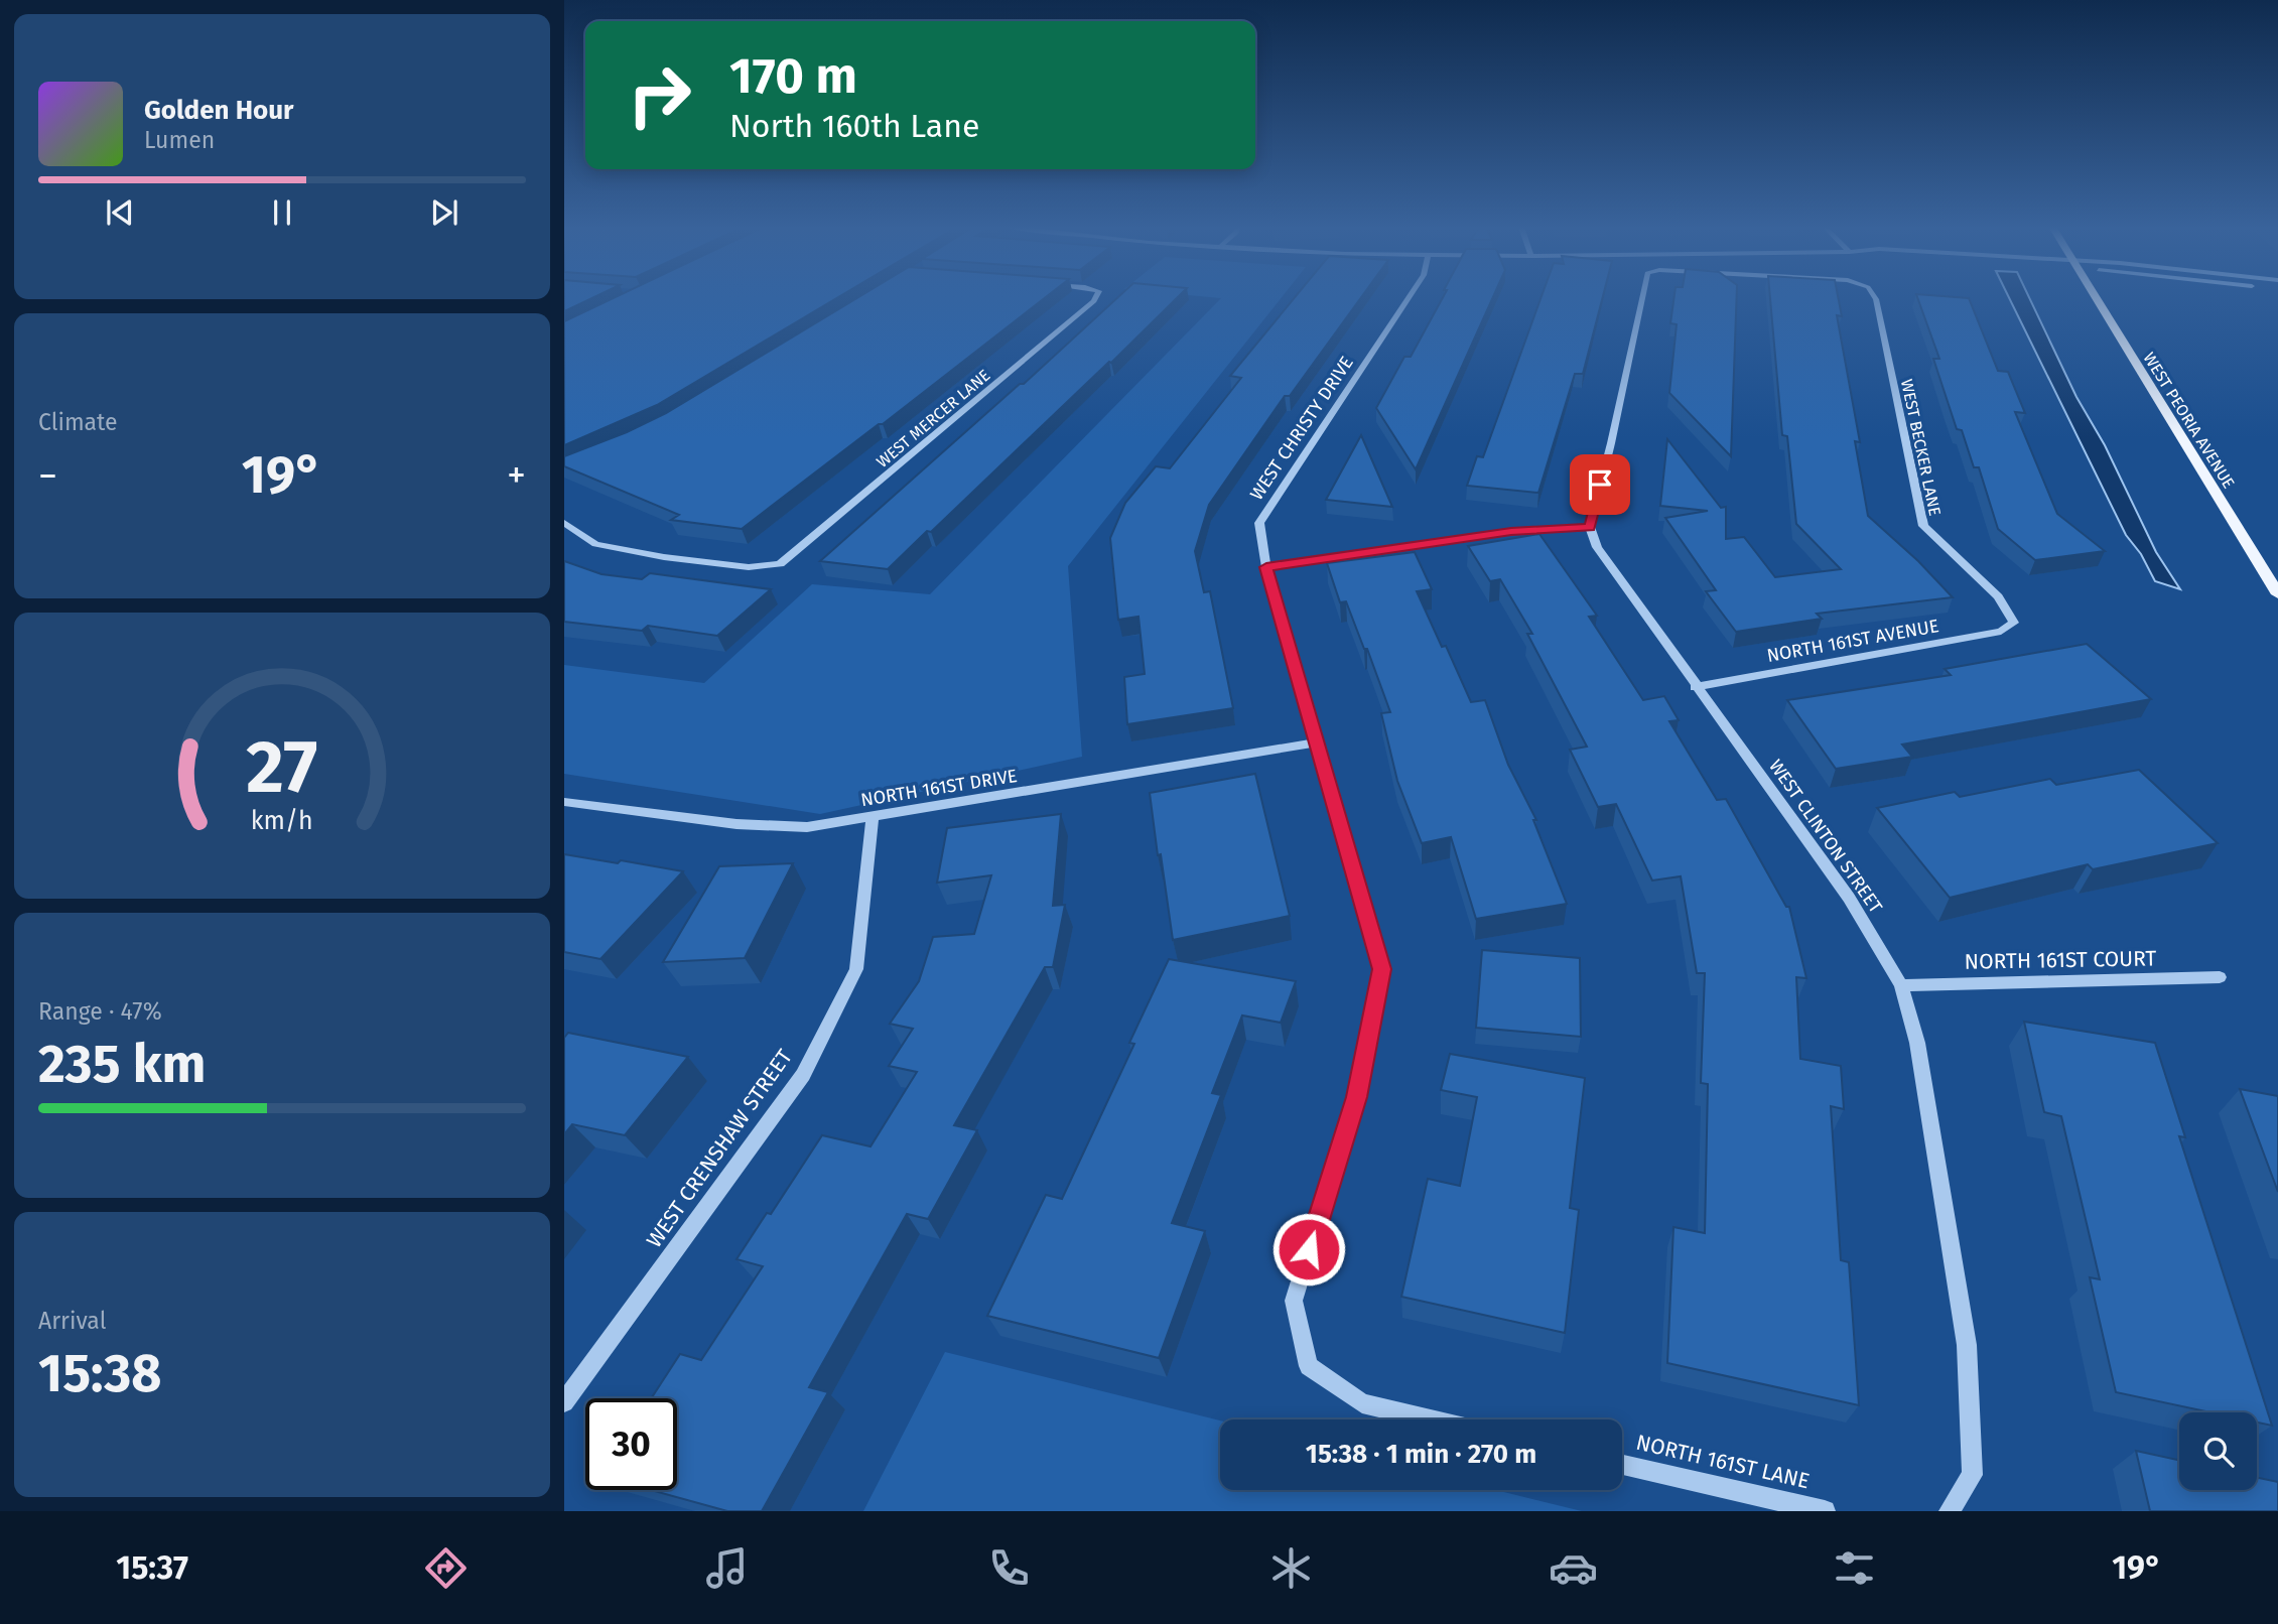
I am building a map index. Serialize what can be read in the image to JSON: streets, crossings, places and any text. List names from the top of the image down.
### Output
{
  "streets": {
    "main road": ["WEST PEORIA AVENUE"],
    "street": [
      "WEST MERCER LANE",
      "WEST CHRISTY DRIVE",
      "WEST BECKER LANE",
      "NORTH 161ST AVENUE",
      "NORTH 161ST DRIVE",
      "WEST CLINTON STREET",
      "NORTH 161ST COURT",
      "WEST CRENSHAW STREET",
      "NORTH 161ST LANE"
    ]
  },
  "crossings": [
    ["WEST CHRISTY DRIVE", "NORTH 161ST DRIVE"],
    ["WEST BECKER LANE", "NORTH 161ST AVENUE"],
    ["WEST BECKER LANE", "WEST CLINTON STREET"],
    ["NORTH 161ST AVENUE", "WEST CLINTON STREET"],
    ["NORTH 161ST DRIVE", "WEST CRENSHAW STREET"],
    ["WEST CLINTON STREET", "NORTH 161ST COURT"]
  ],
  "page": {
    "turn": ["170 m", "North 160th Lane"],
    "song": ["Golden Hour", "Lumen"],
    "tile": [
      "Climate",
      ["Range · 47%", "235 km"],
      ["Arrival", "15:38"]
    ],
    "heat": ["−", "19°", "+"],
    "limit": "30",
    "trip": "15:38 · 1 min · 270 m",
    "tabs": ["15:37", "19°"],
    "gauge": ["27", "km/h"]
  }
}
